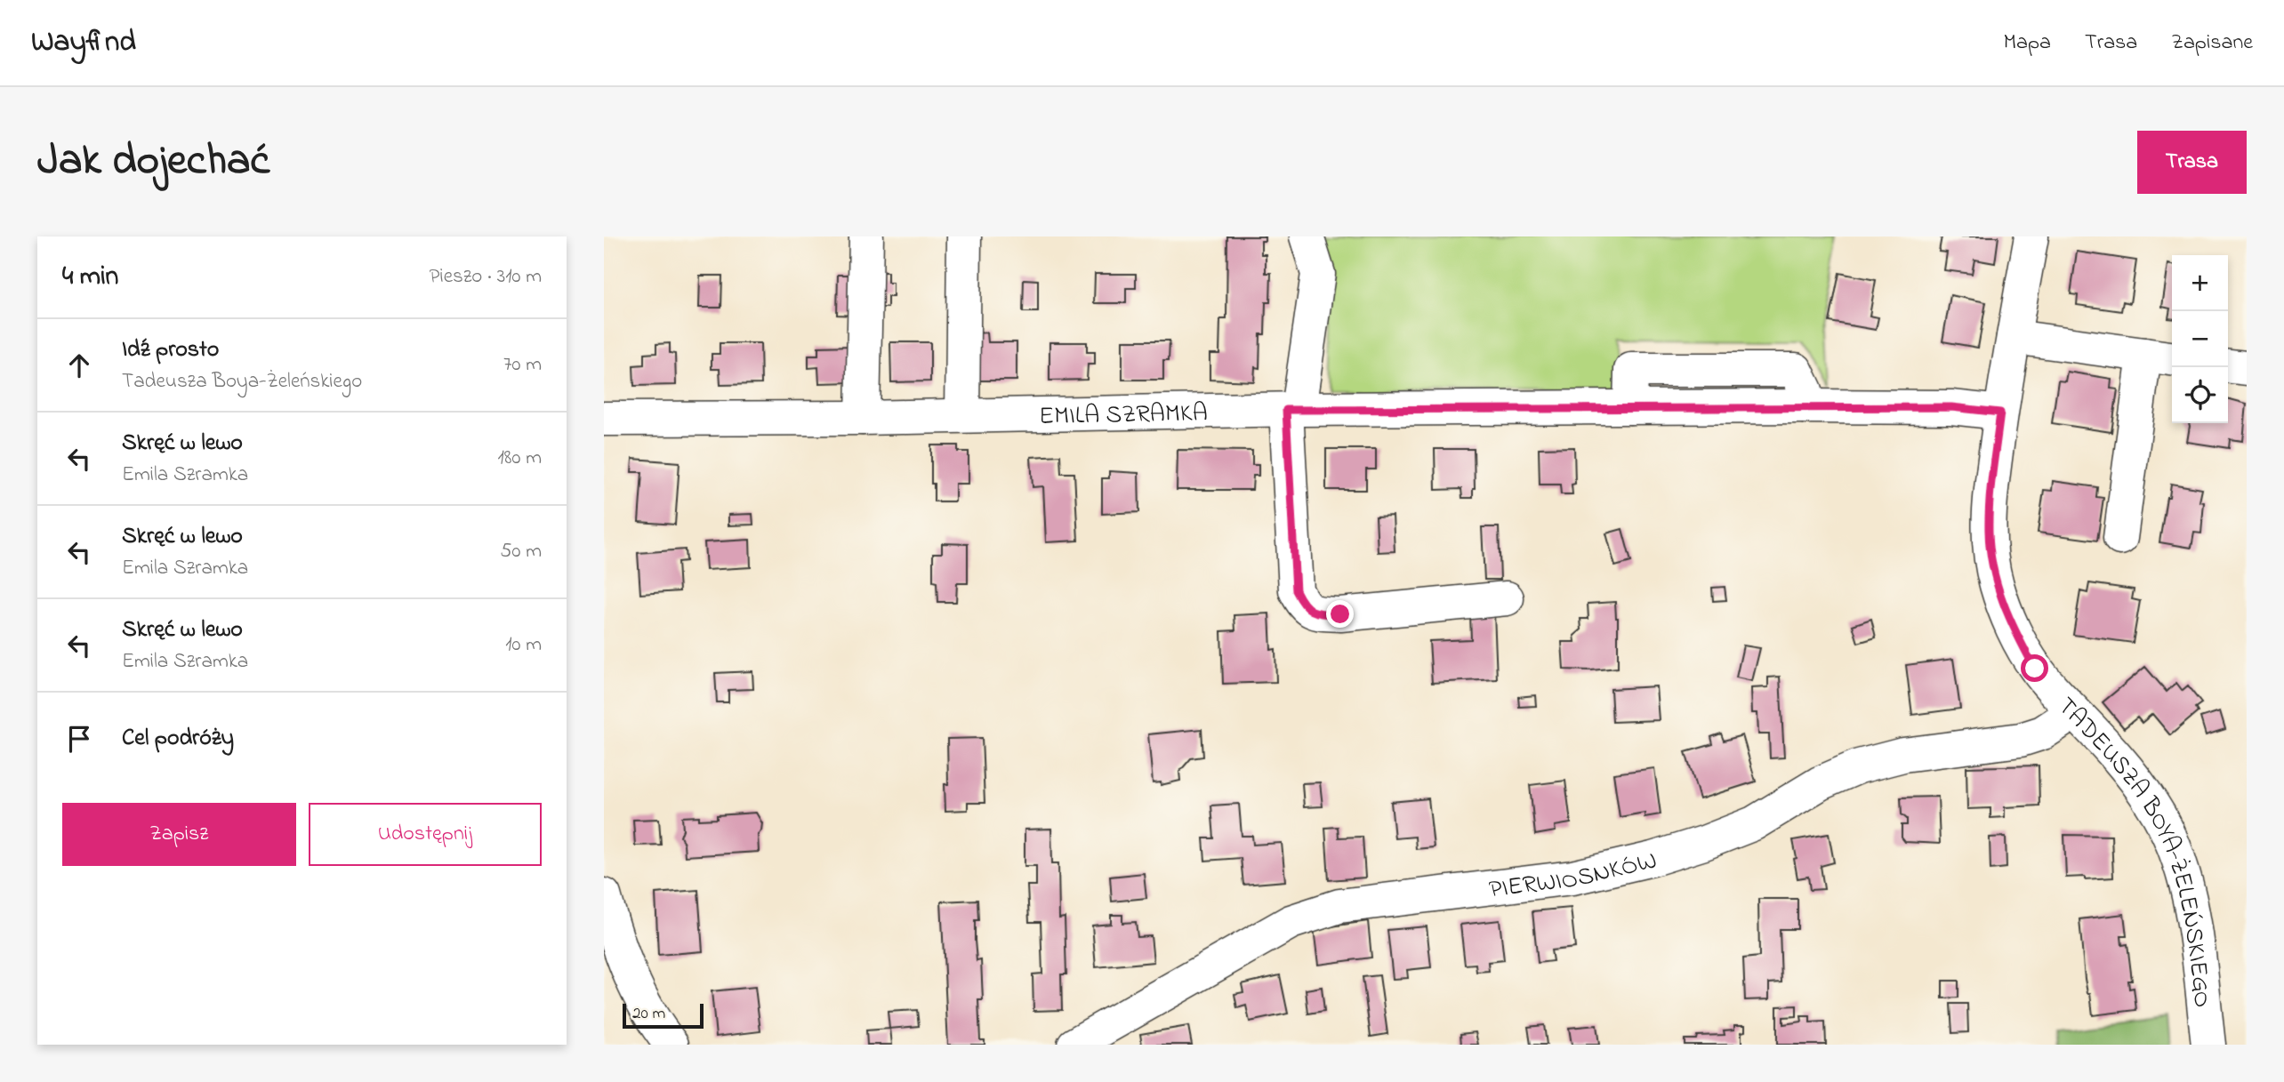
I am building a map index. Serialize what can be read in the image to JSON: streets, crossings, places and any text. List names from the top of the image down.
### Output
{
  "streets": {
    "street": ["EMILA SZRAMKA", "TADEUSZA BOYA-ŻELEŃSKIEGO", "PIERWIOSNKÓW"]
  },
  "crossings": [
    ["EMILA SZRAMKA", "TADEUSZA BOYA-ŻELEŃSKIEGO"],
    ["TADEUSZA BOYA-ŻELEŃSKIEGO", "PIERWIOSNKÓW"]
  ],
  "scale_bar": "20 m",
  "page": {
    "header": "Wayfind",
    "nav": ["Mapa", "Trasa", "Zapisane"],
    "title": "Jak dojechać",
    "buttons": [
      "Trasa",
      ["Zapisz", "Udostępnij"]
    ],
    "heading": ["4 min", "Pieszo · 310 m"],
    "map_buttons": ["+", "−"],
    "list": [
      ["Idź prosto", "Tadeusza Boya-Żeleńskiego", "70 m"],
      ["Skręć w lewo", "Emila Szramka", "180 m"],
      ["Skręć w lewo", "Emila Szramka", "50 m"],
      ["Skręć w lewo", "Emila Szramka", "10 m"],
      "Cel podróży"
    ],
    "scale": "20 m"
  }
}
